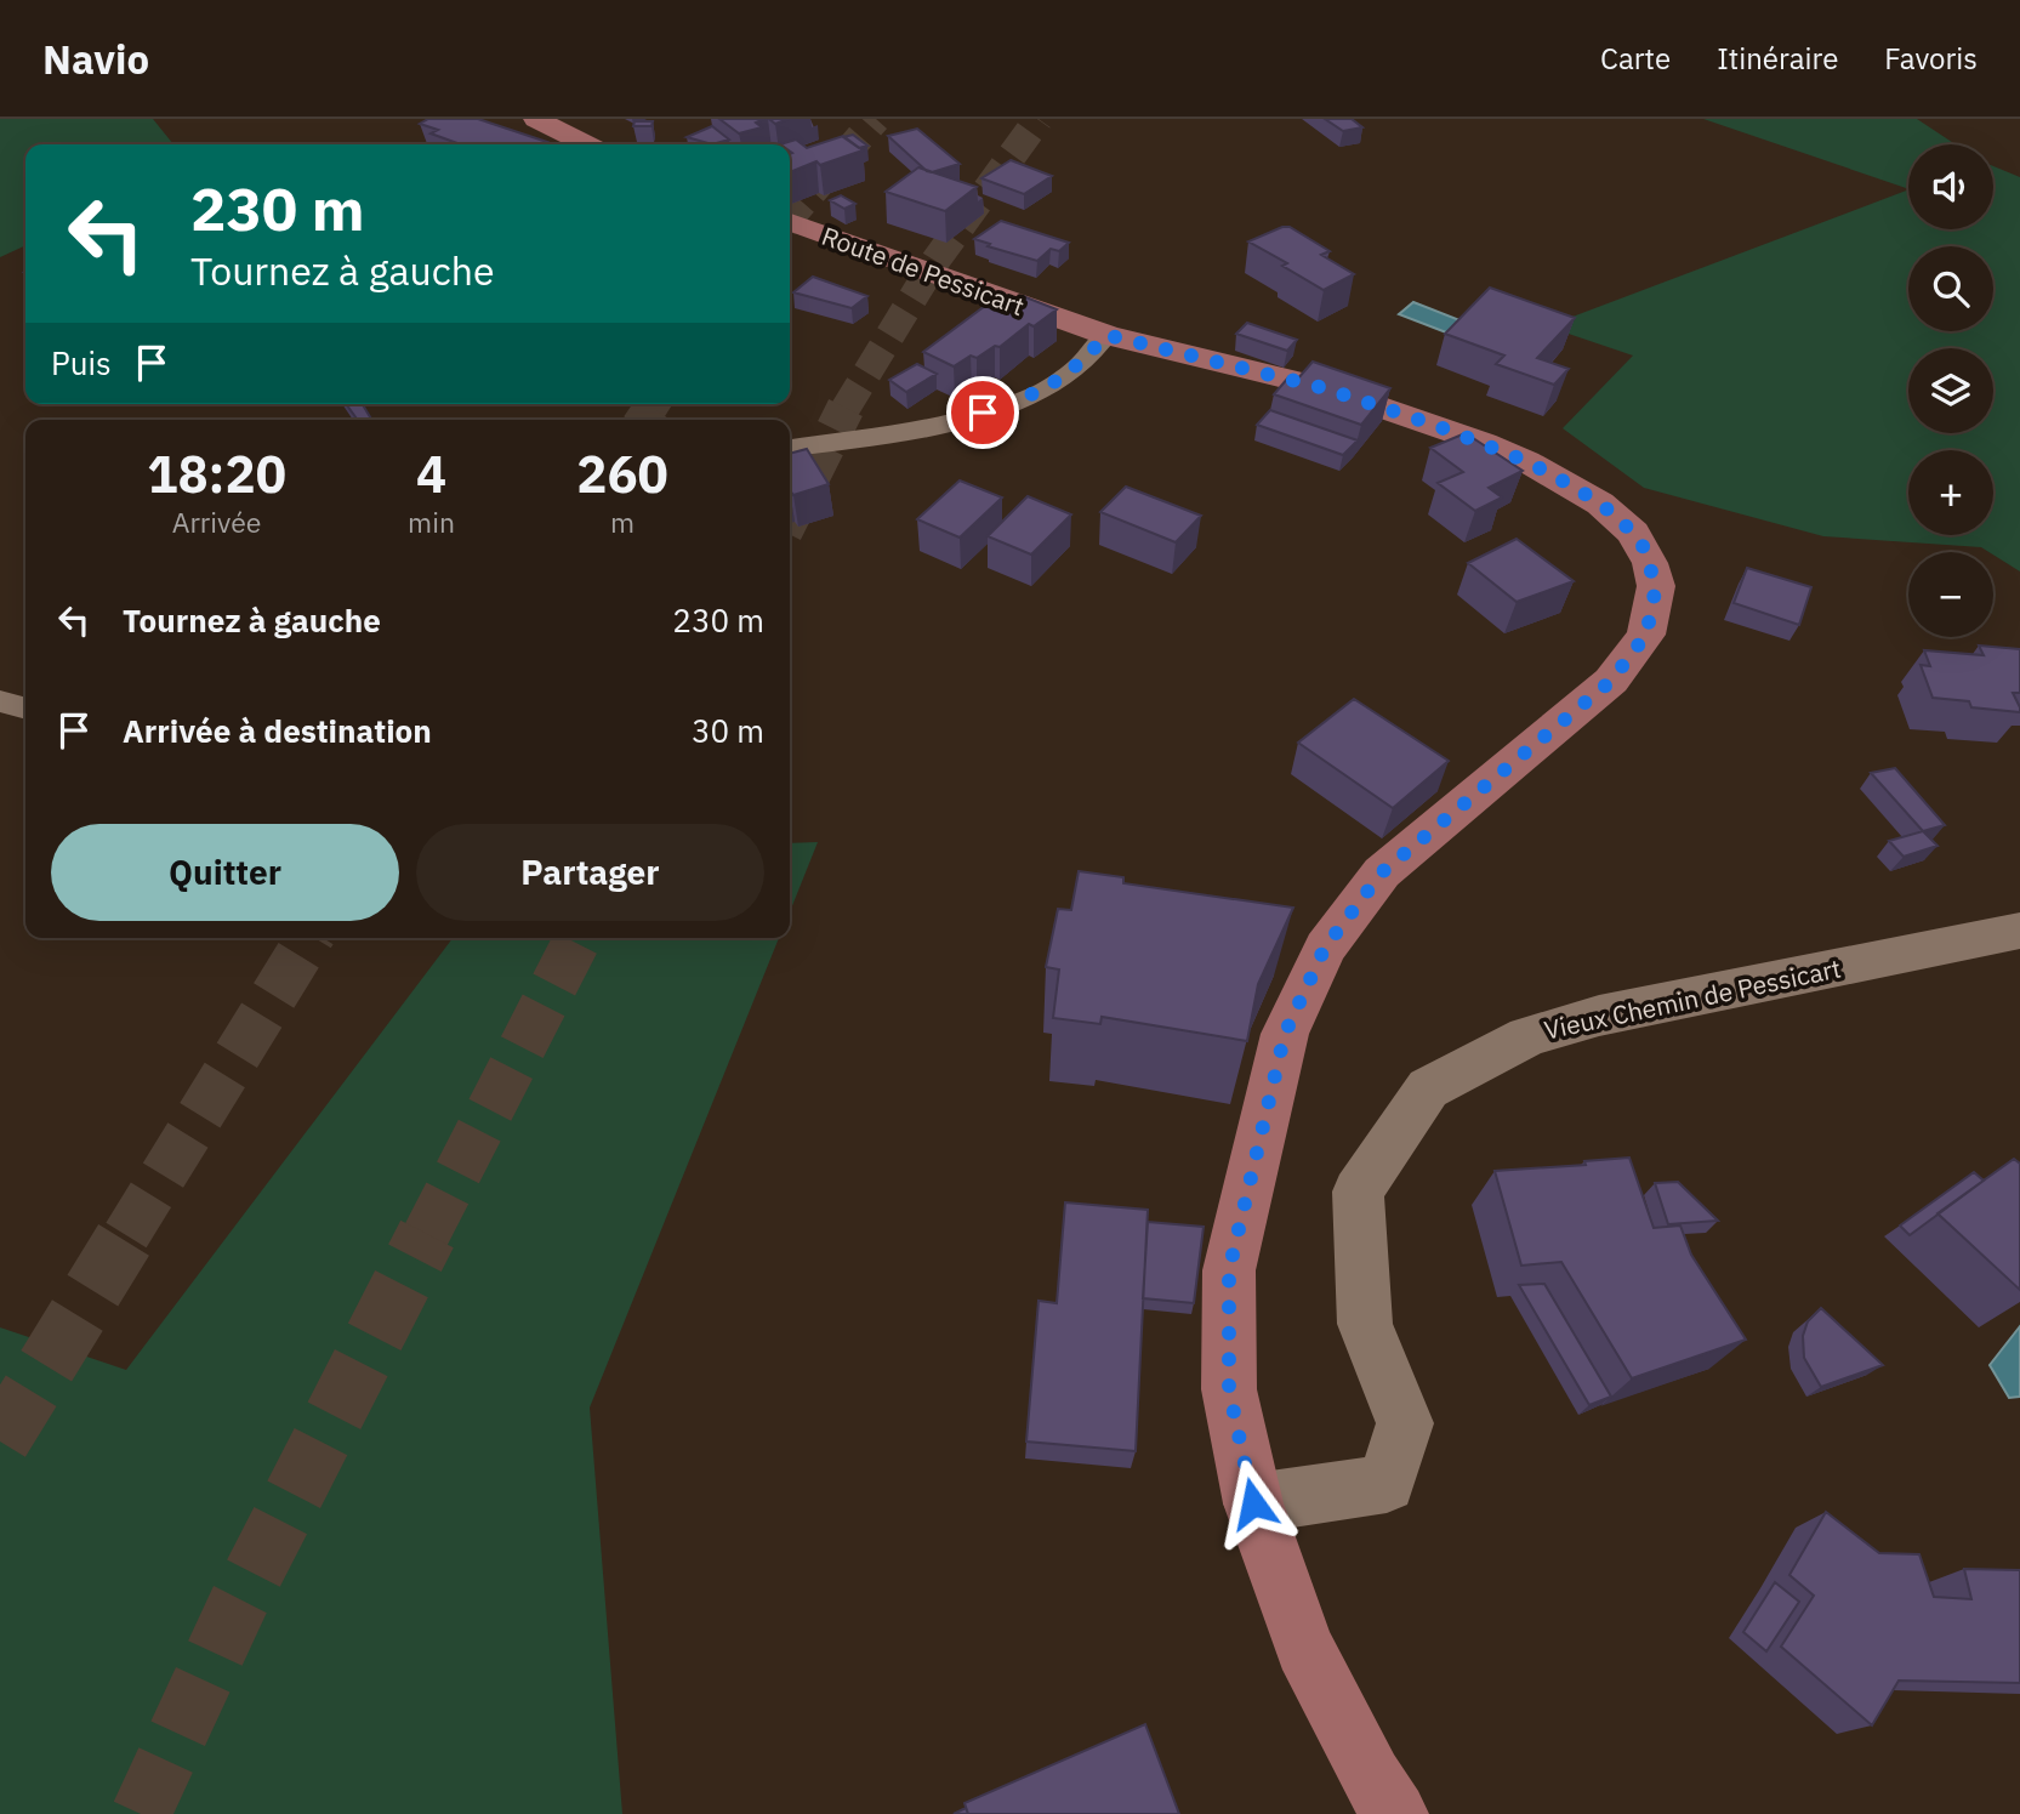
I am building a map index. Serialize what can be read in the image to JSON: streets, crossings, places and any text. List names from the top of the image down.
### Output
{
  "streets": {
    "street": ["Route de Pessicart", "Vieux Chemin de Pessicart"]
  },
  "crossings": [
    ["Route de Pessicart", "Vieux Chemin de Pessicart"]
  ],
  "page": {
    "header": "Navio",
    "nav": ["Carte", "Itinéraire", "Favoris"],
    "map_buttons": ["+", "−"],
    "turn": ["230 m", "Tournez à gauche"],
    "then": "Puis",
    "eta": [
      "18:20",
      "Arrivée",
      "4",
      "min",
      "260",
      "m"
    ],
    "list": [
      {
        "name": "Tournez à gauche",
        "value": "230 m"
      },
      {
        "name": "Arrivée à destination",
        "value": "30 m"
      }
    ],
    "buttons": ["Quitter", "Partager"]
  }
}
